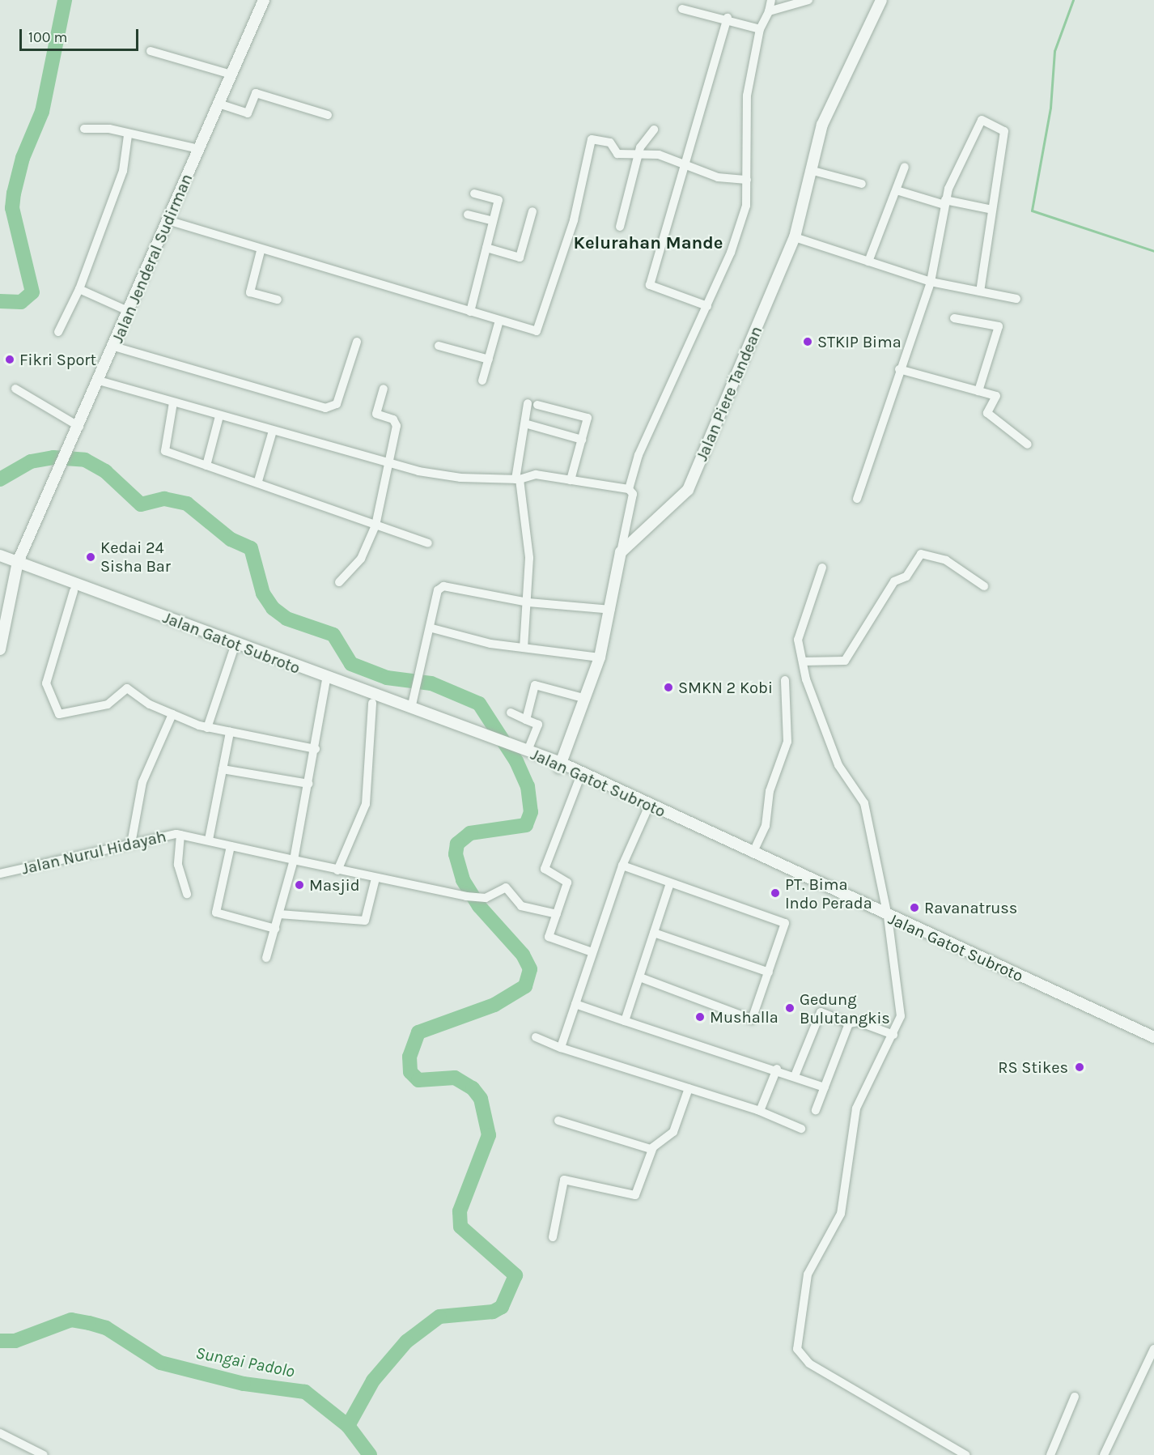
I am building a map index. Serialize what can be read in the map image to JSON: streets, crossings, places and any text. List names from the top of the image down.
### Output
{
  "streets": {
    "street": [
      "Jalan Jenderal Sudirman",
      "Jalan Piere Tandean",
      "Jalan Gatot Subroto",
      "Jalan Nurul Hidayah"
    ]
  },
  "crossings": [
    ["Jalan Jenderal Sudirman", "Jalan Gatot Subroto"]
  ],
  "districts": ["Kelurahan Mande"],
  "water": ["Sungai Padolo"],
  "places": [
    "STKIP Bima",
    "Fikri Sport",
    "Kedai 24 Sisha Bar",
    "SMKN 2 Kobi",
    "Masjid",
    "PT. Bima Indo Perada",
    "Ravanatruss",
    "Gedung Bulutangkis",
    "Mushalla",
    "RS Stikes"
  ],
  "scale_bar": "100 m"
}
